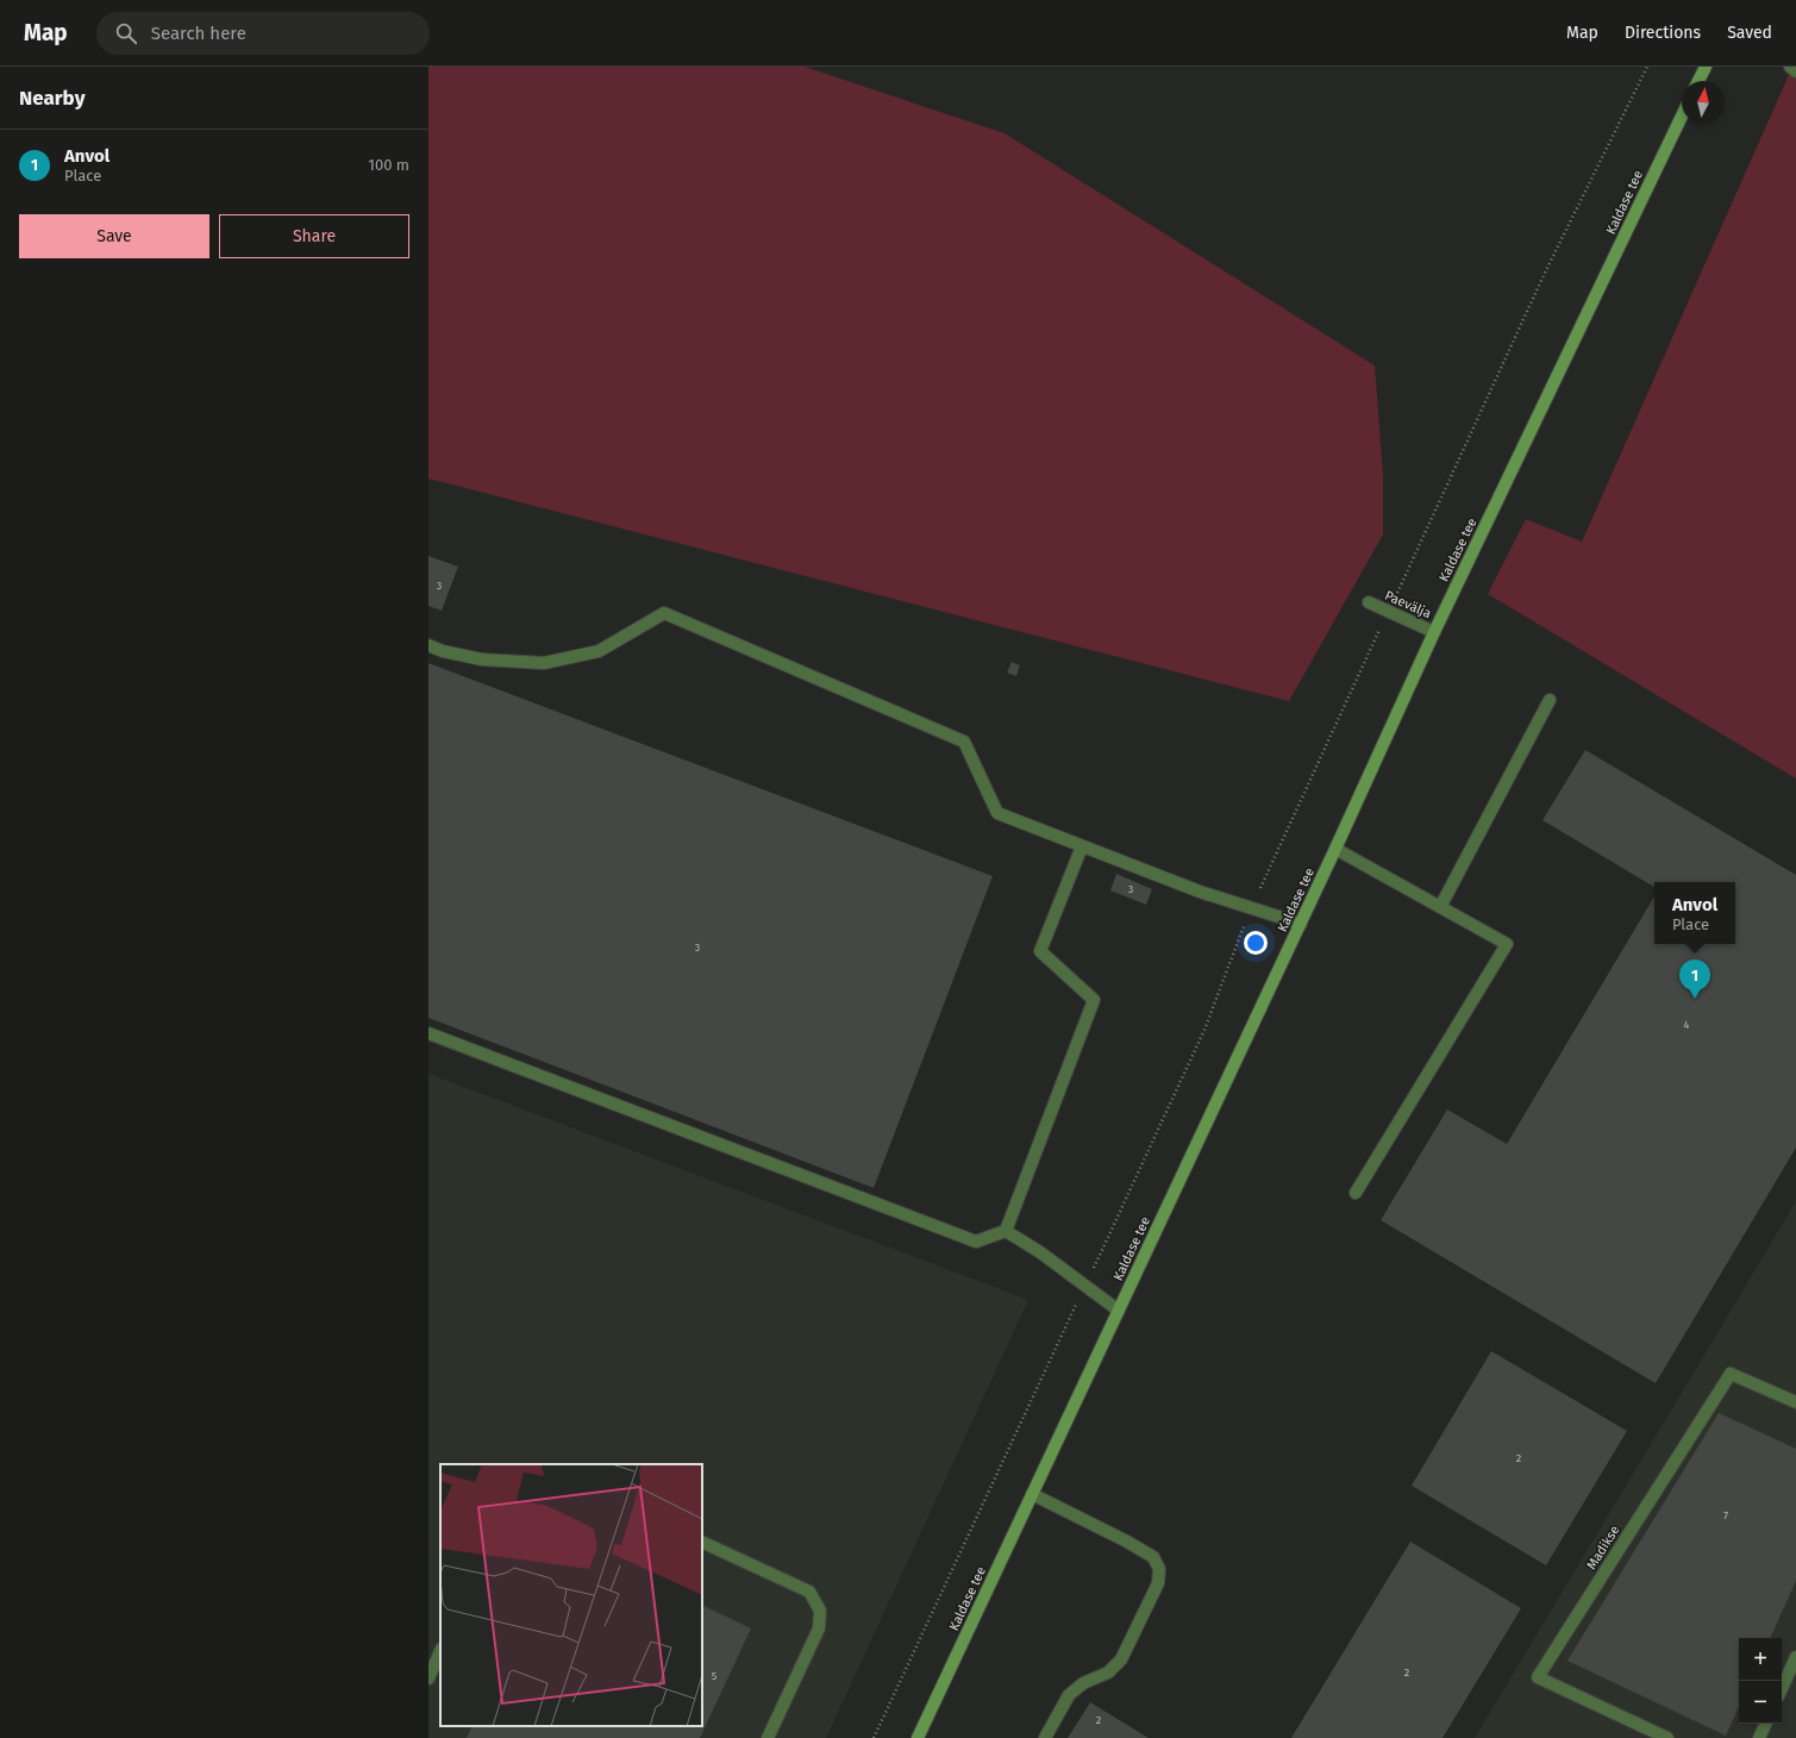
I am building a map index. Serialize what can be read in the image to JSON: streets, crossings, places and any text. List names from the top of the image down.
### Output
{
  "streets": {
    "street": ["Kaldase tee", "Paevälja", "Madikse"]
  },
  "crossings": [
    ["Kaldase tee", "Paevälja"]
  ],
  "house_numbers": [
    "3",
    "3",
    "3",
    "4",
    "2",
    "7",
    "2",
    "5",
    "2"
  ],
  "north": "top",
  "page": {
    "header": "Map",
    "search": "Search here",
    "nav": ["Map", "Directions", "Saved"],
    "heading": "Nearby",
    "list": [
      {
        "mark": "1",
        "name": "Anvol",
        "note": "Place",
        "value": "100 m"
      }
    ],
    "buttons": ["Save", "Share"],
    "popup": ["Anvol", "Place"],
    "pins": "1",
    "map_buttons": ["+", "−"]
  }
}
